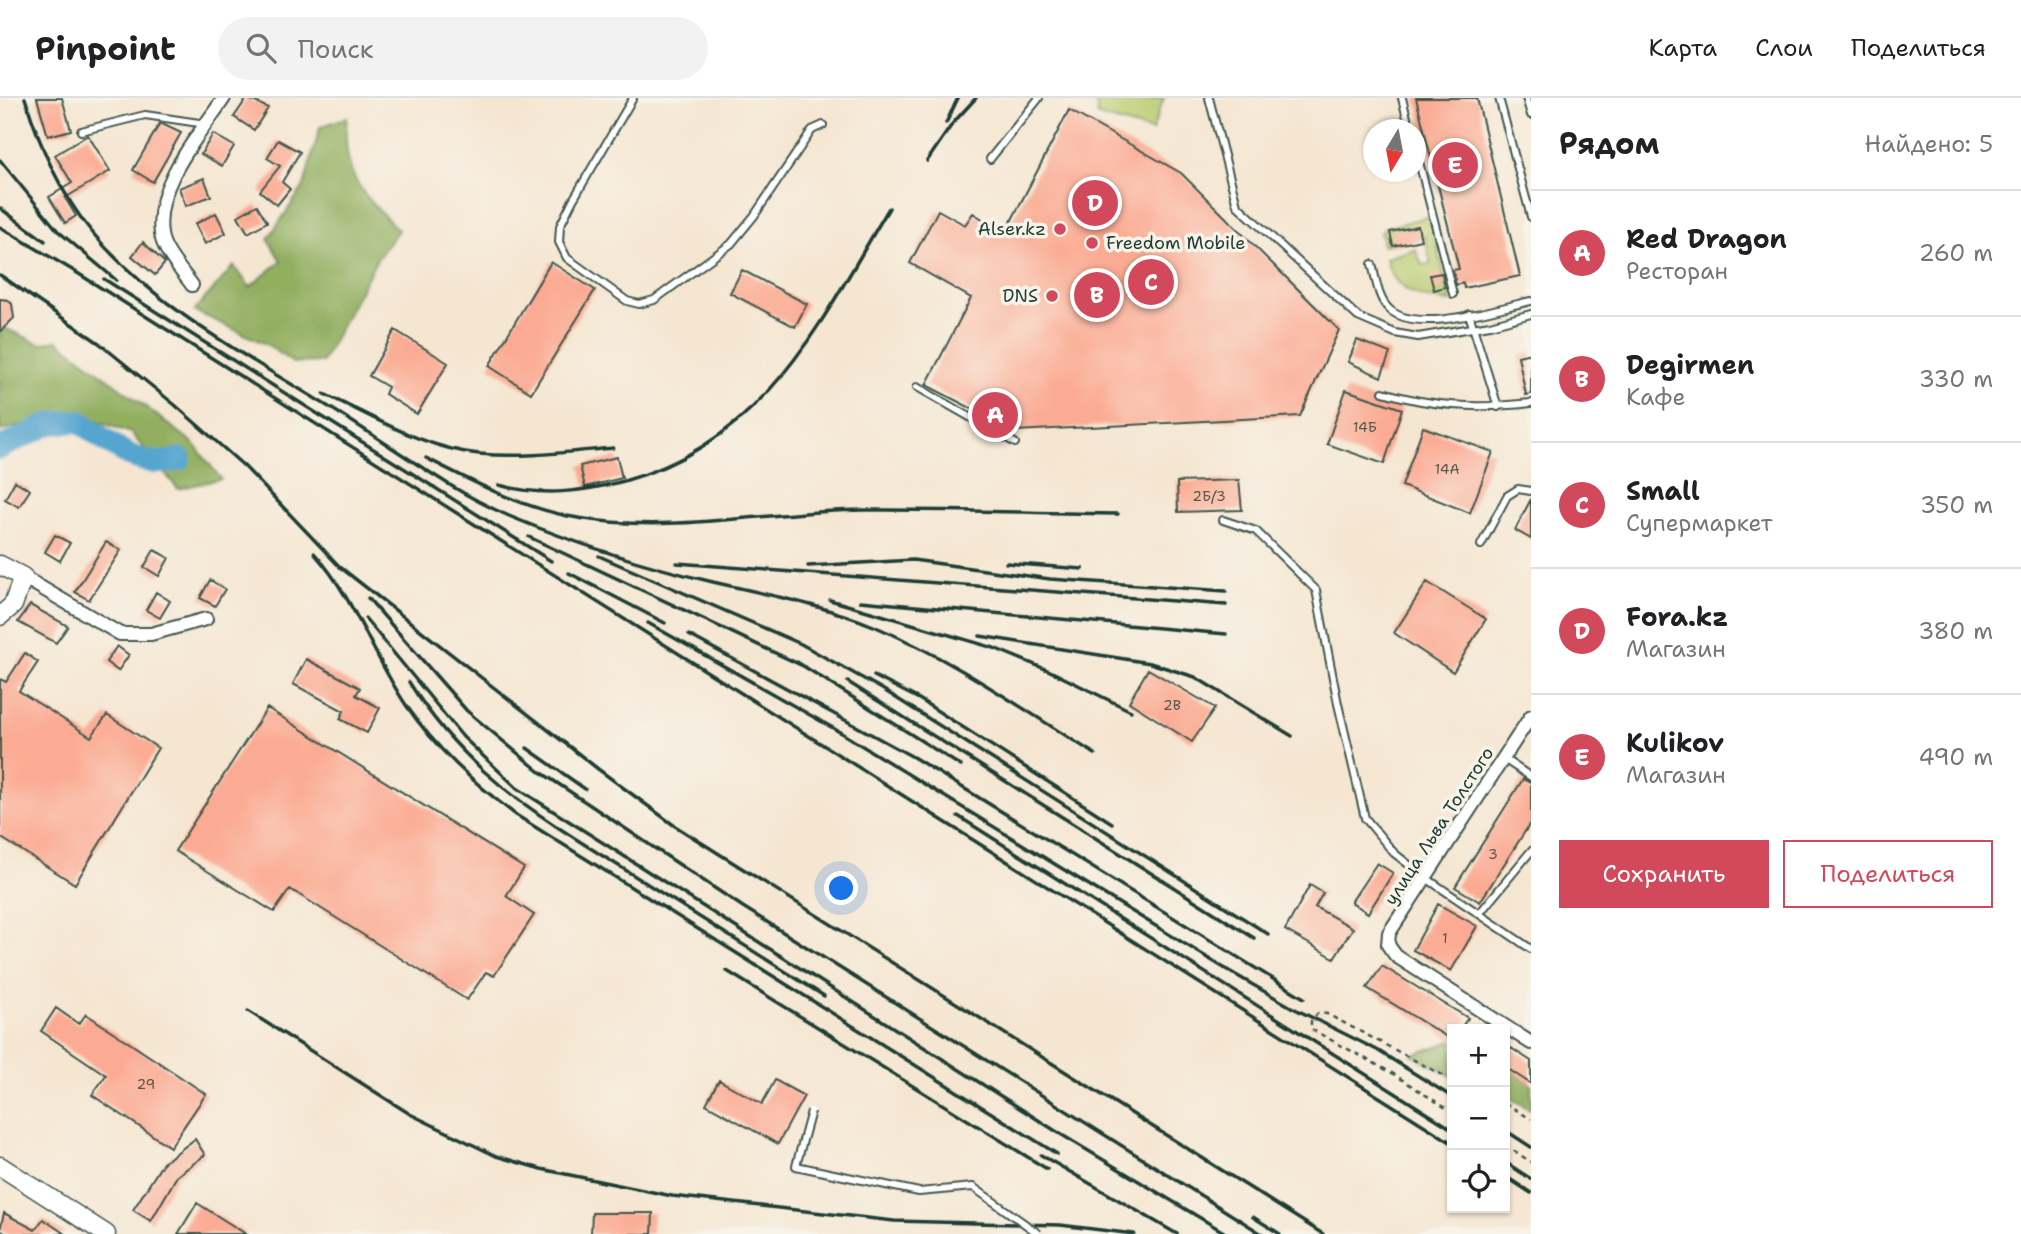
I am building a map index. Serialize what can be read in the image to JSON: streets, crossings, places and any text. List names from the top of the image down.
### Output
{
  "streets": {
    "street": ["улица Льва Толстого"]
  },
  "places": ["Alser.kz", "Freedom Mobile", "DNS"],
  "house_numbers": [
    "14Б",
    "14А",
    "2Б/3",
    "2В",
    "3",
    "1",
    "29"
  ],
  "north": "bottom",
  "page": {
    "header": "Pinpoint",
    "search": "Поиск",
    "nav": ["Карта", "Слои", "Поделиться"],
    "heading": ["Рядом", "Найдено: 5"],
    "pins": [
      "E",
      "D",
      "C",
      "B",
      "A"
    ],
    "list": [
      {
        "mark": "A",
        "name": "Red Dragon",
        "note": "Ресторан",
        "value": "260 m"
      },
      {
        "mark": "B",
        "name": "Degirmen",
        "note": "Кафе",
        "value": "330 m"
      },
      {
        "mark": "C",
        "name": "Small",
        "note": "Супермаркет",
        "value": "350 m"
      },
      {
        "mark": "D",
        "name": "Fora.kz",
        "note": "Магазин",
        "value": "380 m"
      },
      {
        "mark": "E",
        "name": "Kulikov",
        "note": "Магазин",
        "value": "490 m"
      }
    ],
    "buttons": ["Сохранить", "Поделиться"],
    "map_buttons": ["+", "−"]
  }
}
